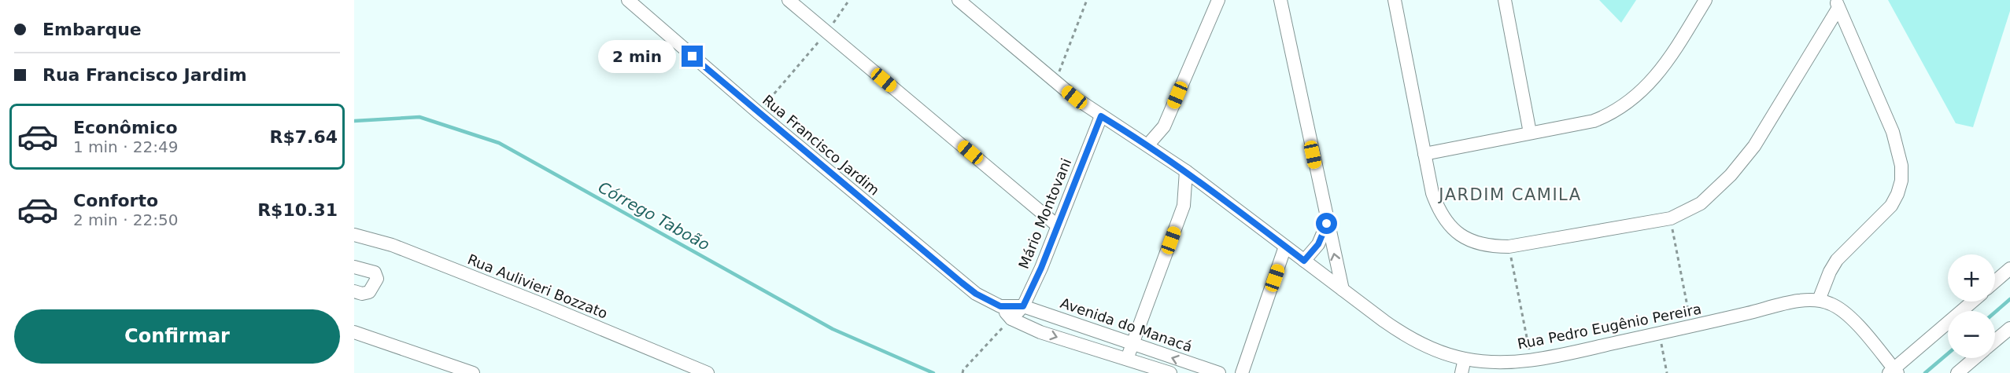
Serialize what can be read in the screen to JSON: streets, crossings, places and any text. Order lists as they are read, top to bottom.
{
  "streets": {
    "street": [
      "Rua Francisco Jardim",
      "Mário Montovani",
      "Rua Aulivieri Bozzato",
      "Avenida do Manacá",
      "Rua Pedro Eugênio Pereira"
    ]
  },
  "crossings": [
    ["Rua Francisco Jardim", "Mário Montovani"],
    ["Rua Francisco Jardim", "Avenida do Manacá"],
    ["Mário Montovani", "Avenida do Manacá"],
    ["Mário Montovani", "Rua Pedro Eugênio Pereira"]
  ],
  "districts": ["JARDIM CAMILA"],
  "water": ["Córrego Taboão"],
  "page": {
    "banner": ["Embarque", "Rua Francisco Jardim"],
    "bubble": "2 min",
    "list": [
      {
        "name": "Econômico",
        "note": "1 min · 22:49",
        "value": "R$7.64"
      },
      {
        "name": "Conforto",
        "note": "2 min · 22:50",
        "value": "R$10.31"
      }
    ],
    "map_buttons": ["+", "−"],
    "buttons": "Confirmar"
  }
}
